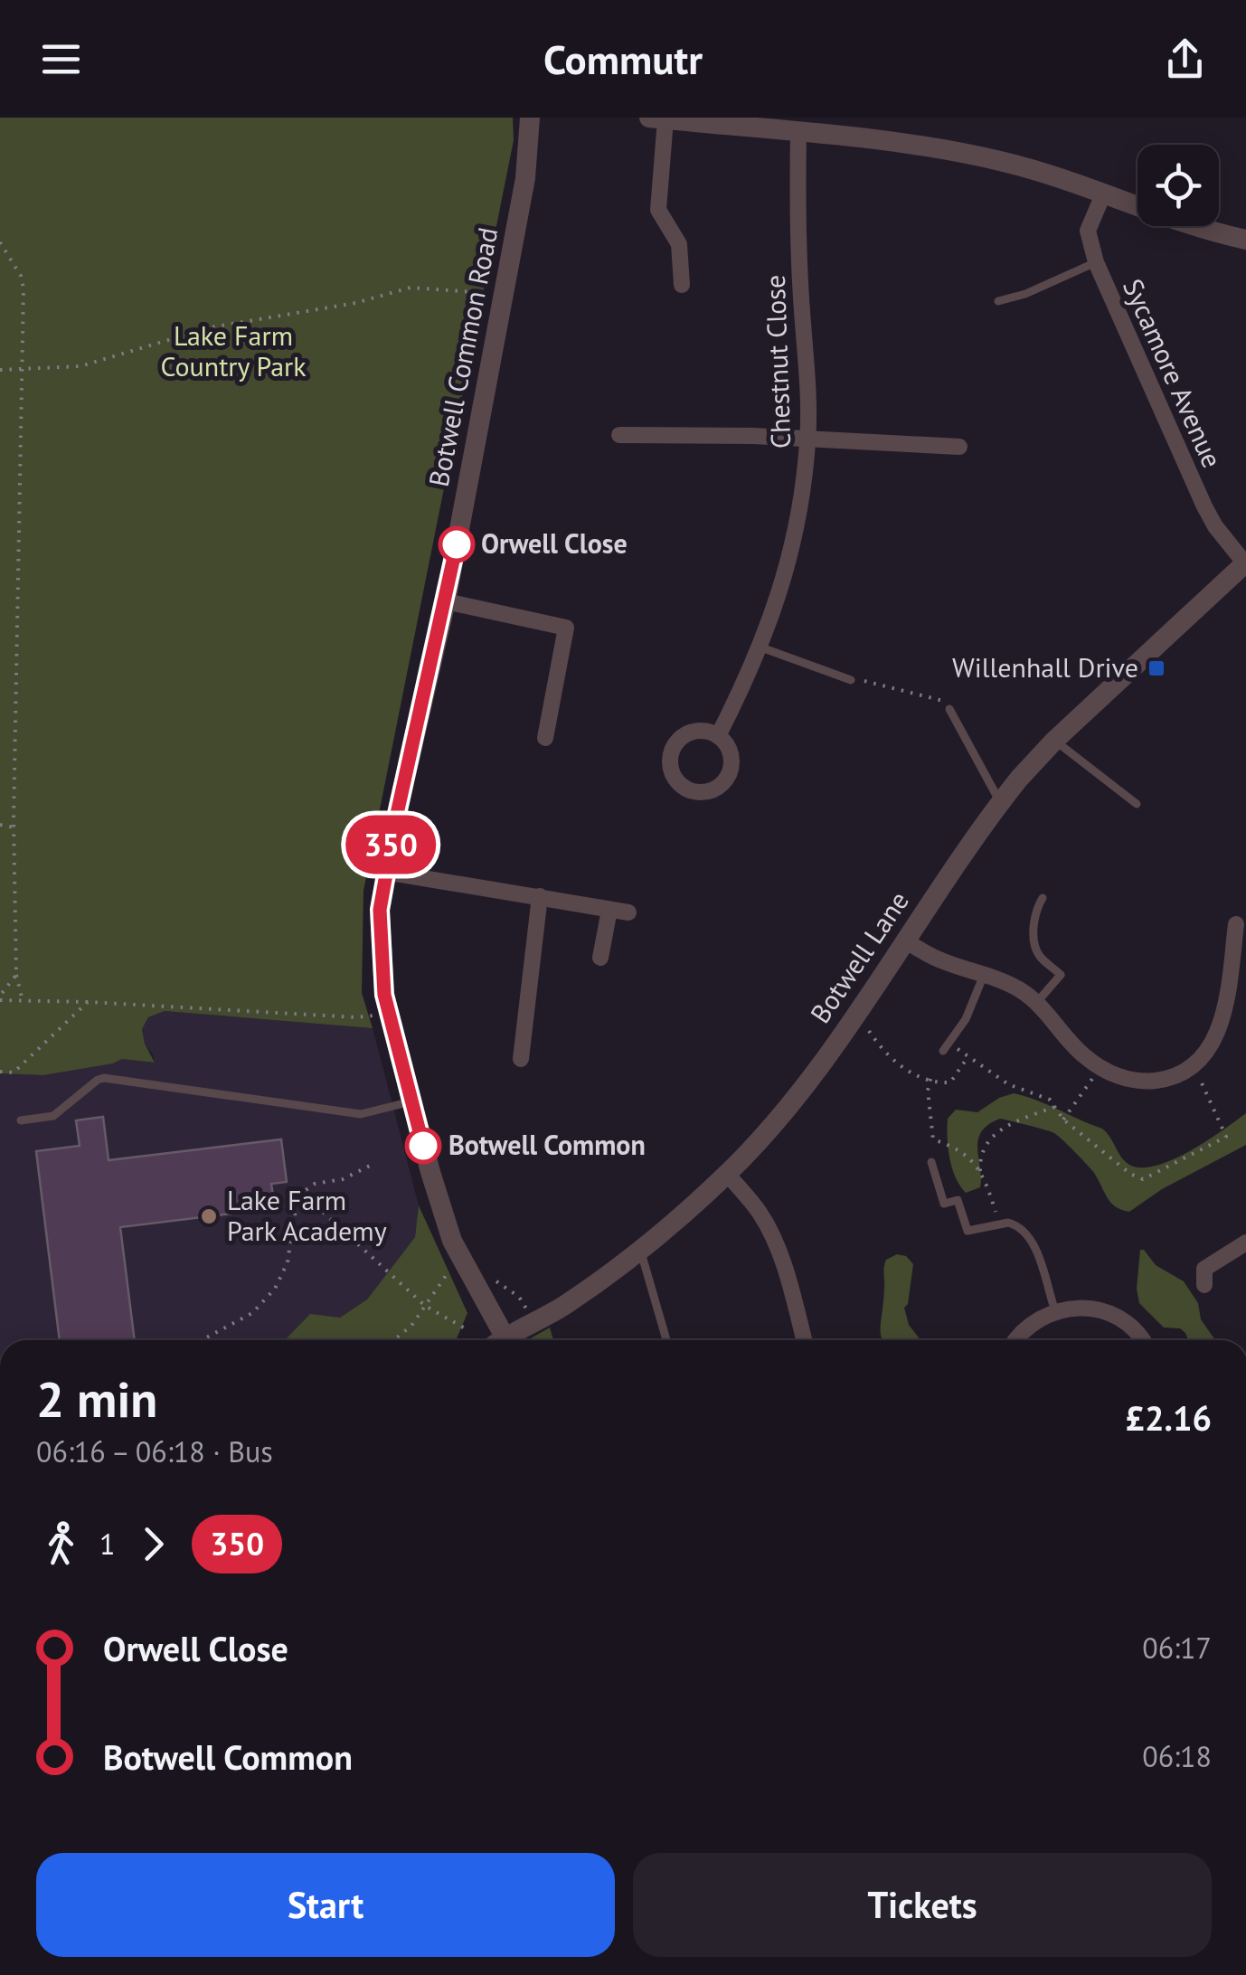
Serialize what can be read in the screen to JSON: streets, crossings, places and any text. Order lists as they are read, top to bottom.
{
  "streets": {
    "street": [
      "Botwell Common Road",
      "Chestnut Close",
      "Sycamore Avenue",
      "Botwell Lane"
    ]
  },
  "crossings": [
    ["Sycamore Avenue", "Botwell Lane"]
  ],
  "parks": ["Lake Farm Country Park"],
  "places": {
    "other": ["Orwell Close", "Botwell Common", "Lake Farm Park Academy"],
    "transit": ["Willenhall Drive"]
  },
  "lines": ["bus line 350"],
  "page": {
    "header": "Commutr",
    "on_map": "350",
    "heading": ["2 min", "06:16 – 06:18 · Bus", "£2.16"],
    "legs": ["1", "350"],
    "list": [
      {
        "name": "Orwell Close",
        "value": "06:17"
      },
      {
        "name": "Botwell Common",
        "value": "06:18"
      }
    ],
    "buttons": ["Start", "Tickets"]
  }
}
